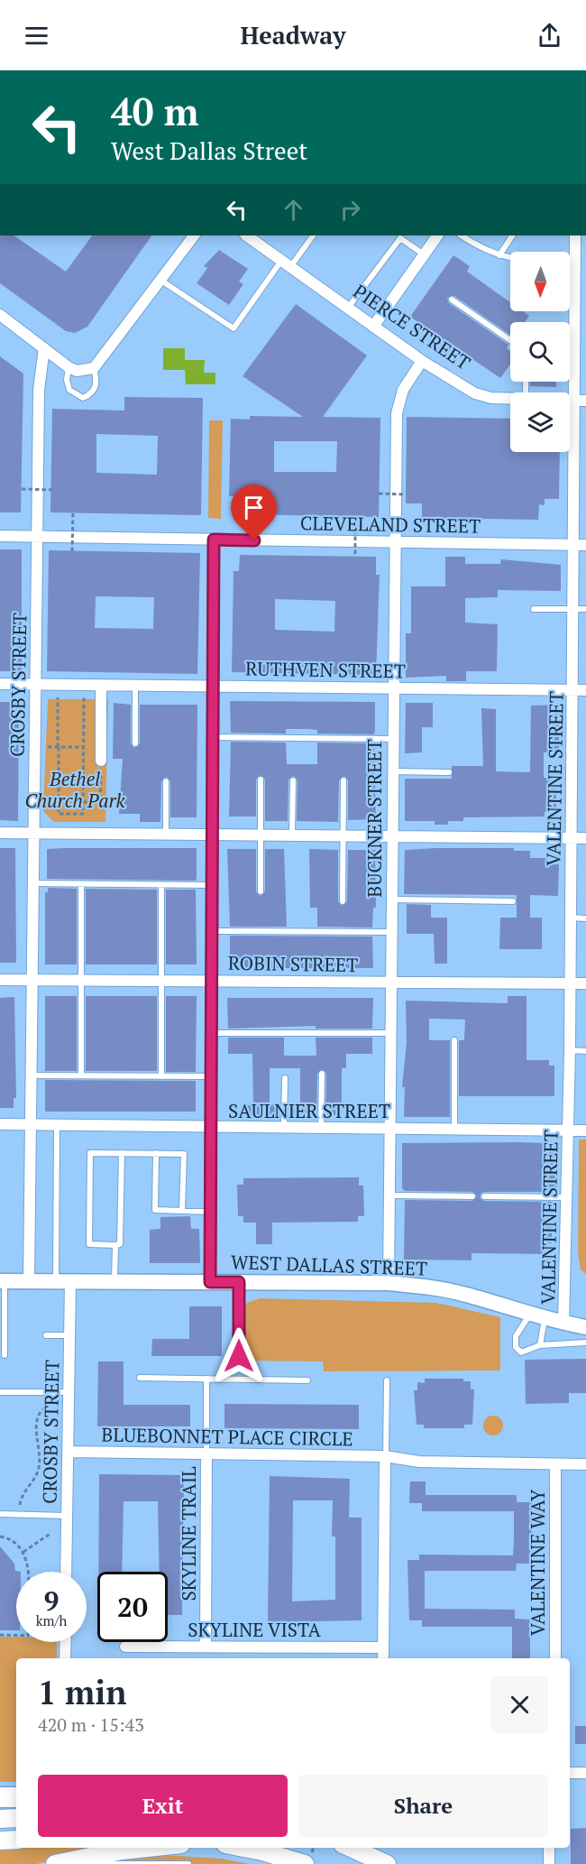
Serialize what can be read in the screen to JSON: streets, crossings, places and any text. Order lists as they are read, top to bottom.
{
  "streets": {
    "main road": ["WEST DALLAS STREET"],
    "street": [
      "PIERCE STREET",
      "CLEVELAND STREET",
      "RUTHVEN STREET",
      "CROSBY STREET",
      "VALENTINE STREET",
      "BUCKNER STREET",
      "ROBIN STREET",
      "SAULNIER STREET",
      "BLUEBONNET PLACE CIRCLE",
      "SKYLINE TRAIL",
      "VALENTINE WAY",
      "SKYLINE VISTA"
    ]
  },
  "crossings": [
    ["PIERCE STREET", "BUCKNER STREET"],
    ["CLEVELAND STREET", "CROSBY STREET"],
    ["CLEVELAND STREET", "VALENTINE STREET"],
    ["CLEVELAND STREET", "BUCKNER STREET"],
    ["RUTHVEN STREET", "CROSBY STREET"],
    ["RUTHVEN STREET", "VALENTINE STREET"],
    ["RUTHVEN STREET", "BUCKNER STREET"],
    ["CROSBY STREET", "ROBIN STREET"],
    ["CROSBY STREET", "SAULNIER STREET"],
    ["CROSBY STREET", "WEST DALLAS STREET"],
    ["CROSBY STREET", "BLUEBONNET PLACE CIRCLE"],
    ["VALENTINE STREET", "ROBIN STREET"],
    ["VALENTINE STREET", "SAULNIER STREET"],
    ["VALENTINE STREET", "WEST DALLAS STREET"],
    ["BUCKNER STREET", "ROBIN STREET"],
    ["BUCKNER STREET", "SAULNIER STREET"],
    ["BUCKNER STREET", "WEST DALLAS STREET"],
    ["BLUEBONNET PLACE CIRCLE", "SKYLINE TRAIL"],
    ["BLUEBONNET PLACE CIRCLE", "VALENTINE WAY"],
    ["SKYLINE TRAIL", "SKYLINE VISTA"]
  ],
  "parks": ["Bethel Church Park"],
  "north": "bottom",
  "page": {
    "header": "Headway",
    "turn": ["40 m", "West Dallas Street"],
    "speed": "9 km/h",
    "limit": "20",
    "heading": ["1 min", "420 m · 15:43"],
    "buttons": ["Exit", "Share"]
  }
}
